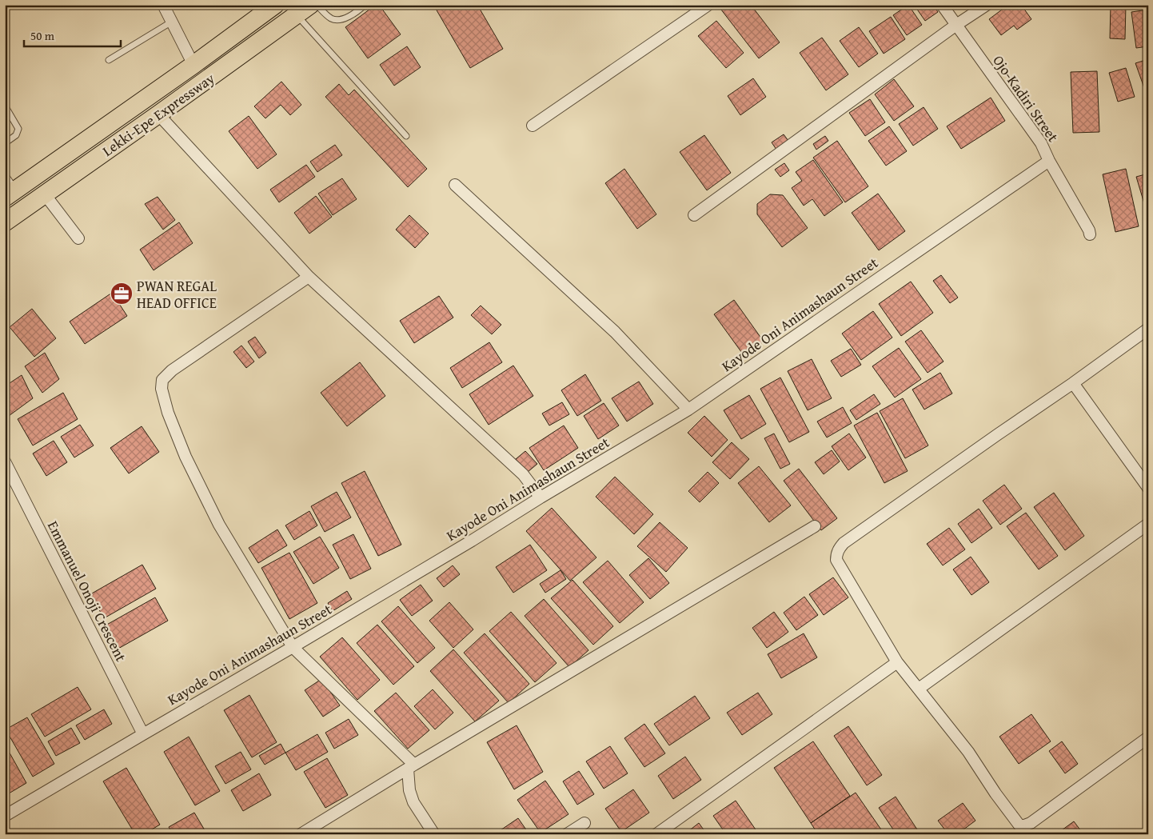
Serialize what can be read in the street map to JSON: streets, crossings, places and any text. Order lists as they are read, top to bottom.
{
  "streets": {
    "highway": ["Lekki-Epe Expressway"],
    "street": ["Ojo-Kadiri Street", "Kayode Oni Animashaun Street", "Emmanuel Onoji Crescent"]
  },
  "crossings": [
    ["Ojo-Kadiri Street", "Kayode Oni Animashaun Street"],
    ["Kayode Oni Animashaun Street", "Emmanuel Onoji Crescent"]
  ],
  "places": {
    "office": ["PWAN REGAL HEAD OFFICE"]
  },
  "scale_bar": "50 m"
}
